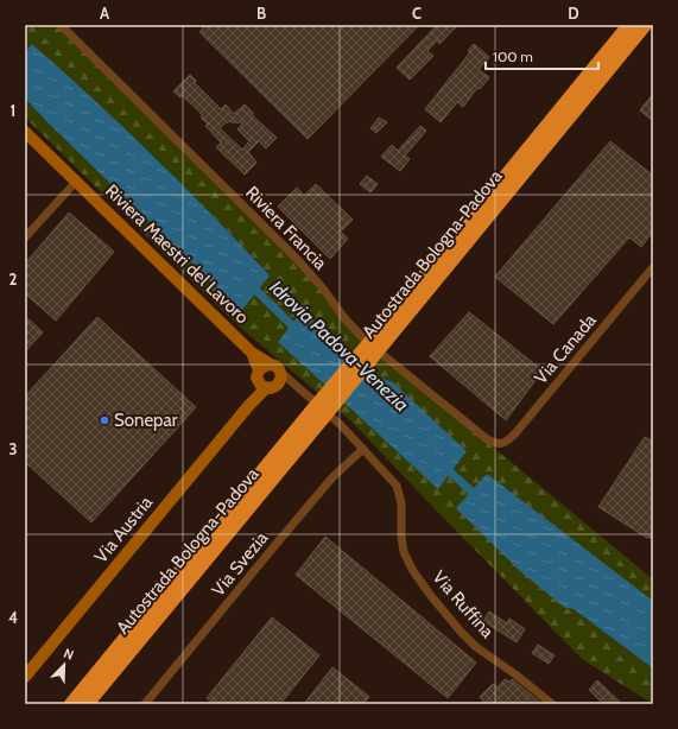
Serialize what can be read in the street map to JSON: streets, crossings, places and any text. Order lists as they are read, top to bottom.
{
  "streets": {
    "highway": ["Autostrada Bologna-Padova"],
    "street": [
      "Riviera Francia",
      "Riviera Maestri del Lavoro",
      "Via Canada",
      "Via Austria",
      "Via Svezia",
      "Via Ruffina"
    ]
  },
  "crossings": [
    ["Riviera Francia", "Via Canada"],
    ["Riviera Maestri del Lavoro", "Via Austria"],
    ["Riviera Maestri del Lavoro", "Via Svezia"],
    ["Riviera Maestri del Lavoro", "Via Ruffina"]
  ],
  "water": ["Idrovia Padova-Venezia"],
  "places": ["Sonepar"],
  "scale_bar": "100 m",
  "north": "top right",
  "grid": {
    "columns": [
      "A",
      "B",
      "C",
      "D"
    ],
    "rows": [
      "1",
      "2",
      "3",
      "4"
    ]
  }
}
